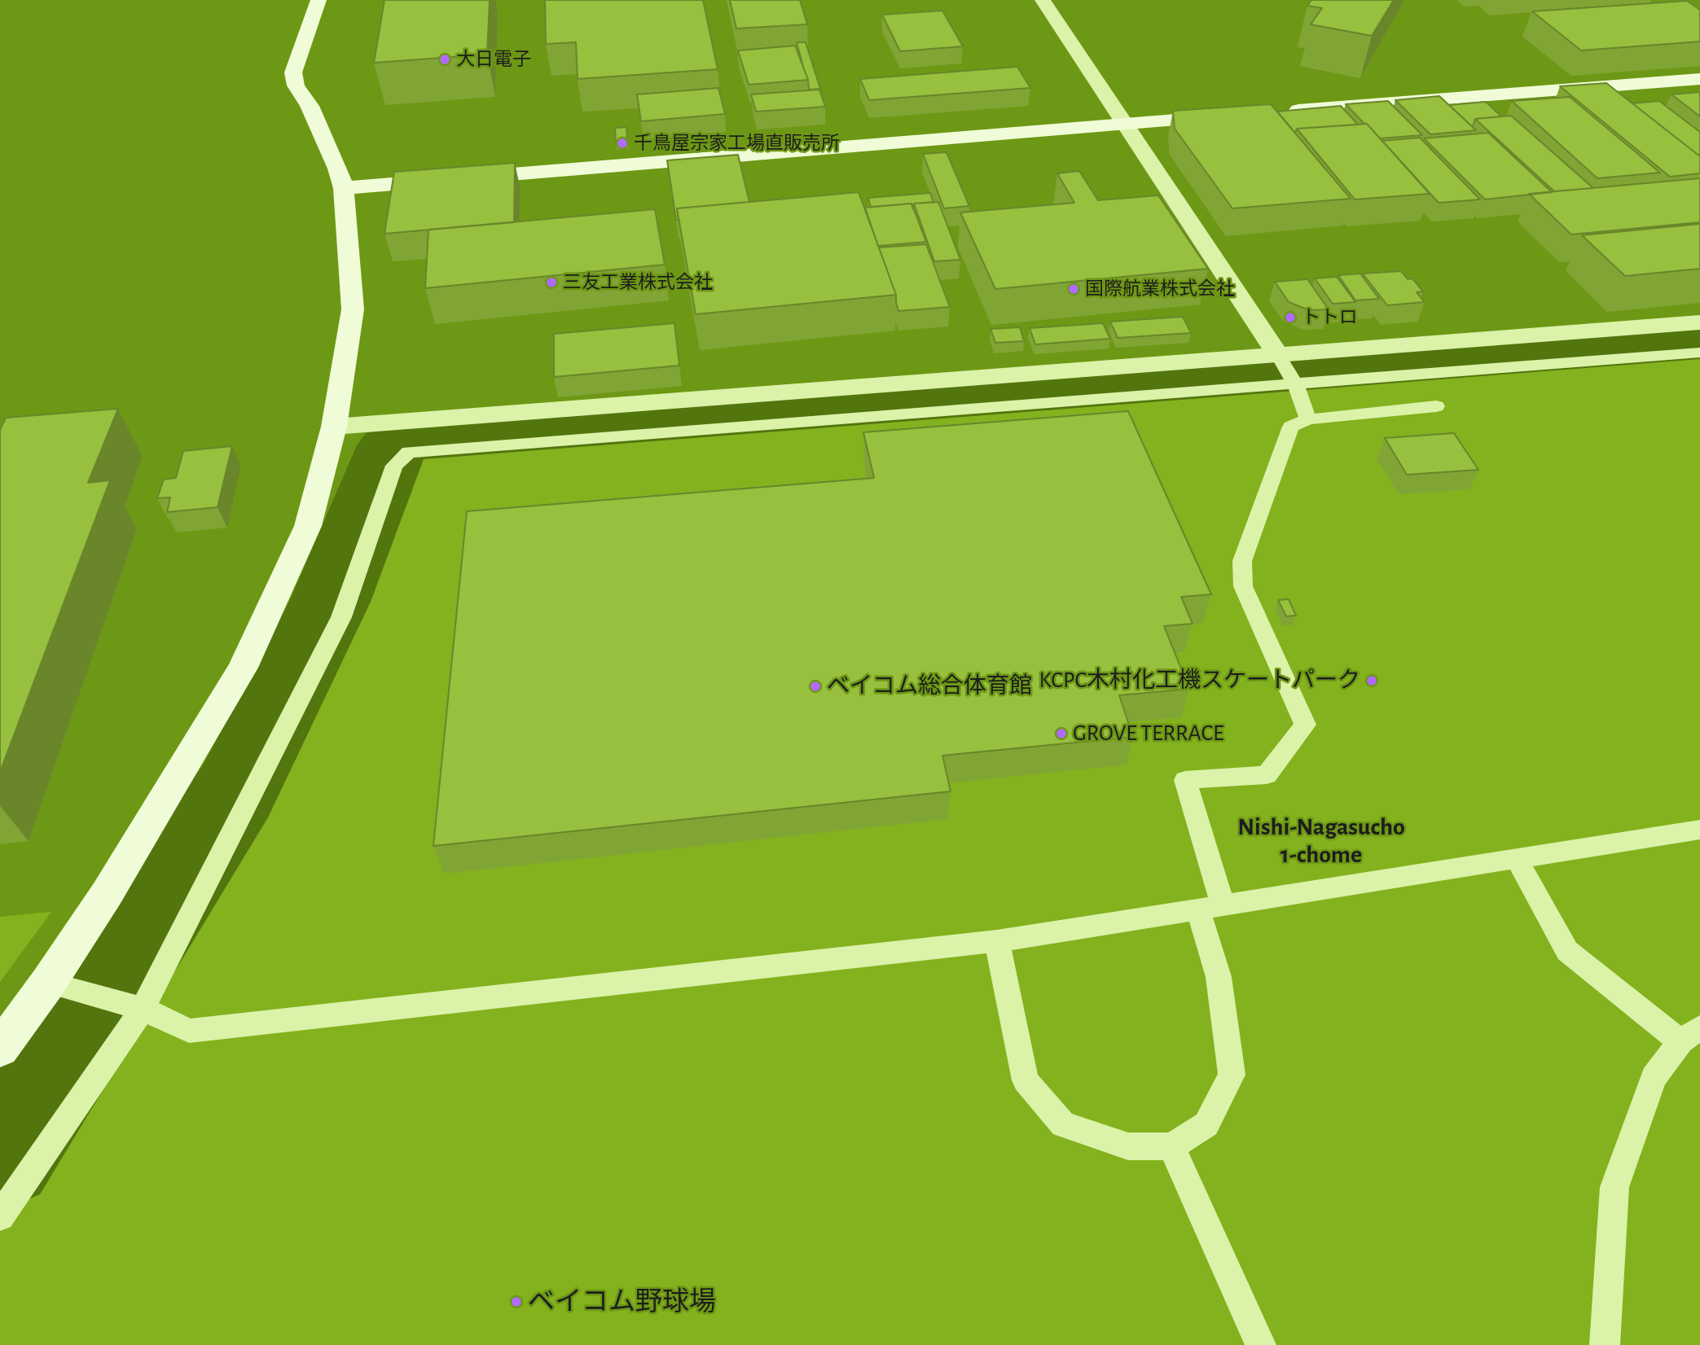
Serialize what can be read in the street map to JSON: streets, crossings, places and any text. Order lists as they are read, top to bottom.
{
  "districts": ["Nishi-Nagasucho 1-chome"],
  "places": [
    "大日電子",
    "千鳥屋宗家工場直販売所",
    "三友工業株式会社",
    "国際航業株式会社",
    "トトロ",
    "KCPC木村化工機スケートパーク",
    "ベイコム総合体育館",
    "GROVE TERRACE",
    "ベイコム野球場"
  ]
}
